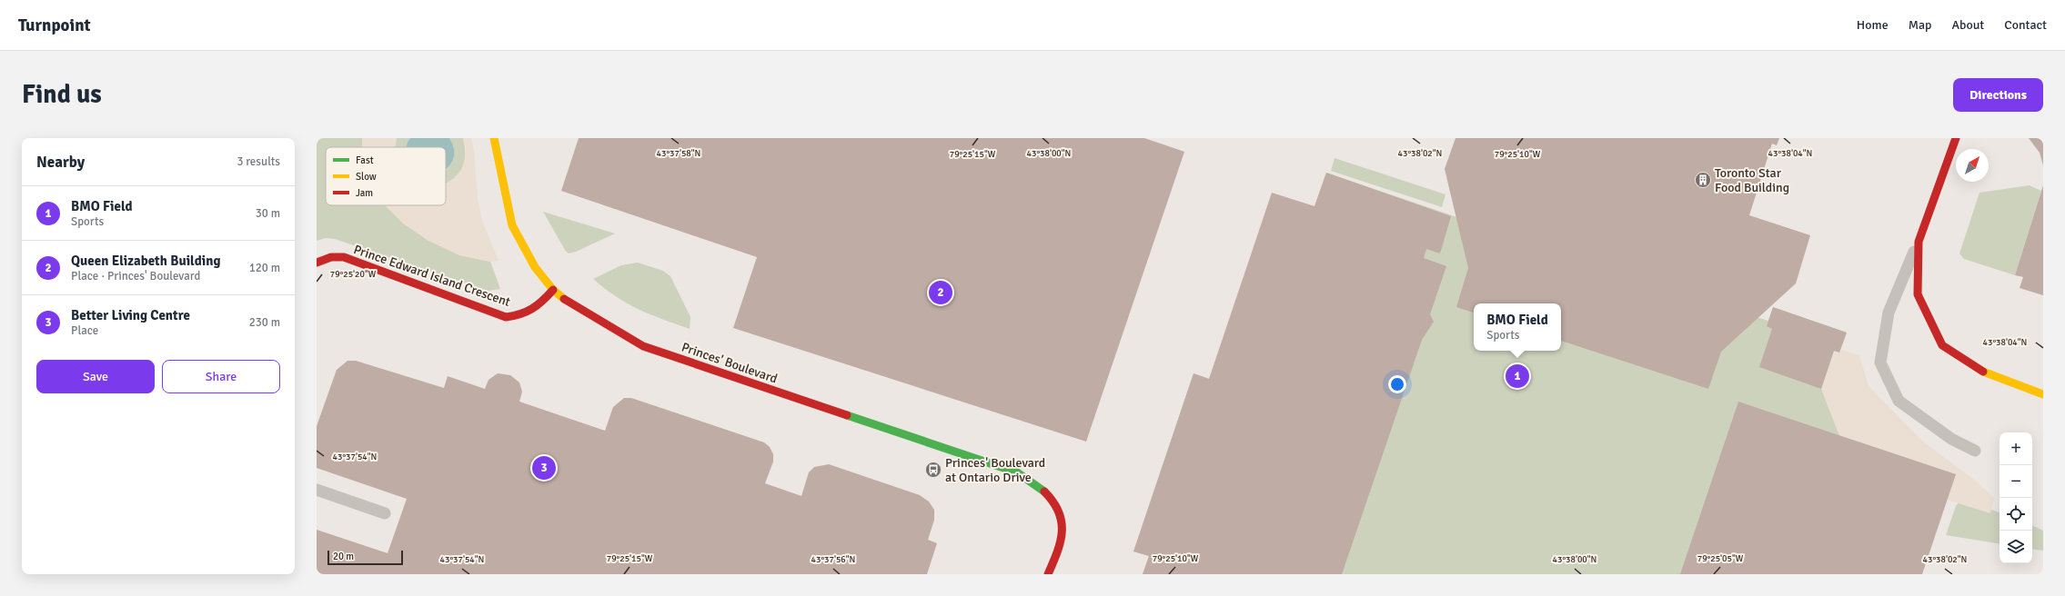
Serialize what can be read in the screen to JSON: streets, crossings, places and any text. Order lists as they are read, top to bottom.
{
  "streets": {
    "street": ["Prince Edward Island Crescent", "Princes' Boulevard"]
  },
  "crossings": [
    ["Prince Edward Island Crescent", "Princes' Boulevard"]
  ],
  "places": {
    "building": ["Toronto Star Food Building"],
    "bus stop": ["Princes' Boulevard at Ontario Drive"]
  },
  "legend": ["Fast", "Slow", "Jam"],
  "scale_bar": "20 m",
  "north": "top right",
  "page": {
    "header": "Turnpoint",
    "nav": [
      "Home",
      "Map",
      "About",
      "Contact"
    ],
    "buttons": [
      "Directions",
      ["Save", "Share"]
    ],
    "title": "Find us",
    "heading": ["Nearby", "3 results"],
    "list": [
      {
        "mark": "1",
        "name": "BMO Field",
        "note": "Sports",
        "value": "30 m"
      },
      {
        "mark": "2",
        "name": "Queen Elizabeth Building",
        "note": "Place · Princes' Boulevard",
        "value": "120 m"
      },
      {
        "mark": "3",
        "name": "Better Living Centre",
        "note": "Place",
        "value": "230 m"
      }
    ],
    "pins": ["2", "1", "3"],
    "popup": ["BMO Field", "Sports"],
    "map_buttons": ["+", "−"],
    "scale": "20 m"
  },
  "coordinates": [
    "43°37'58\"N",
    "43°38'00\"N",
    "43°38'02\"N",
    "43°38'04\"N",
    "79°25'10\"W",
    "79°25'15\"W",
    "79°25'20\"W",
    "43°37'54\"N",
    "79°25'05\"W",
    "43°37'56\"N"
  ]
}
